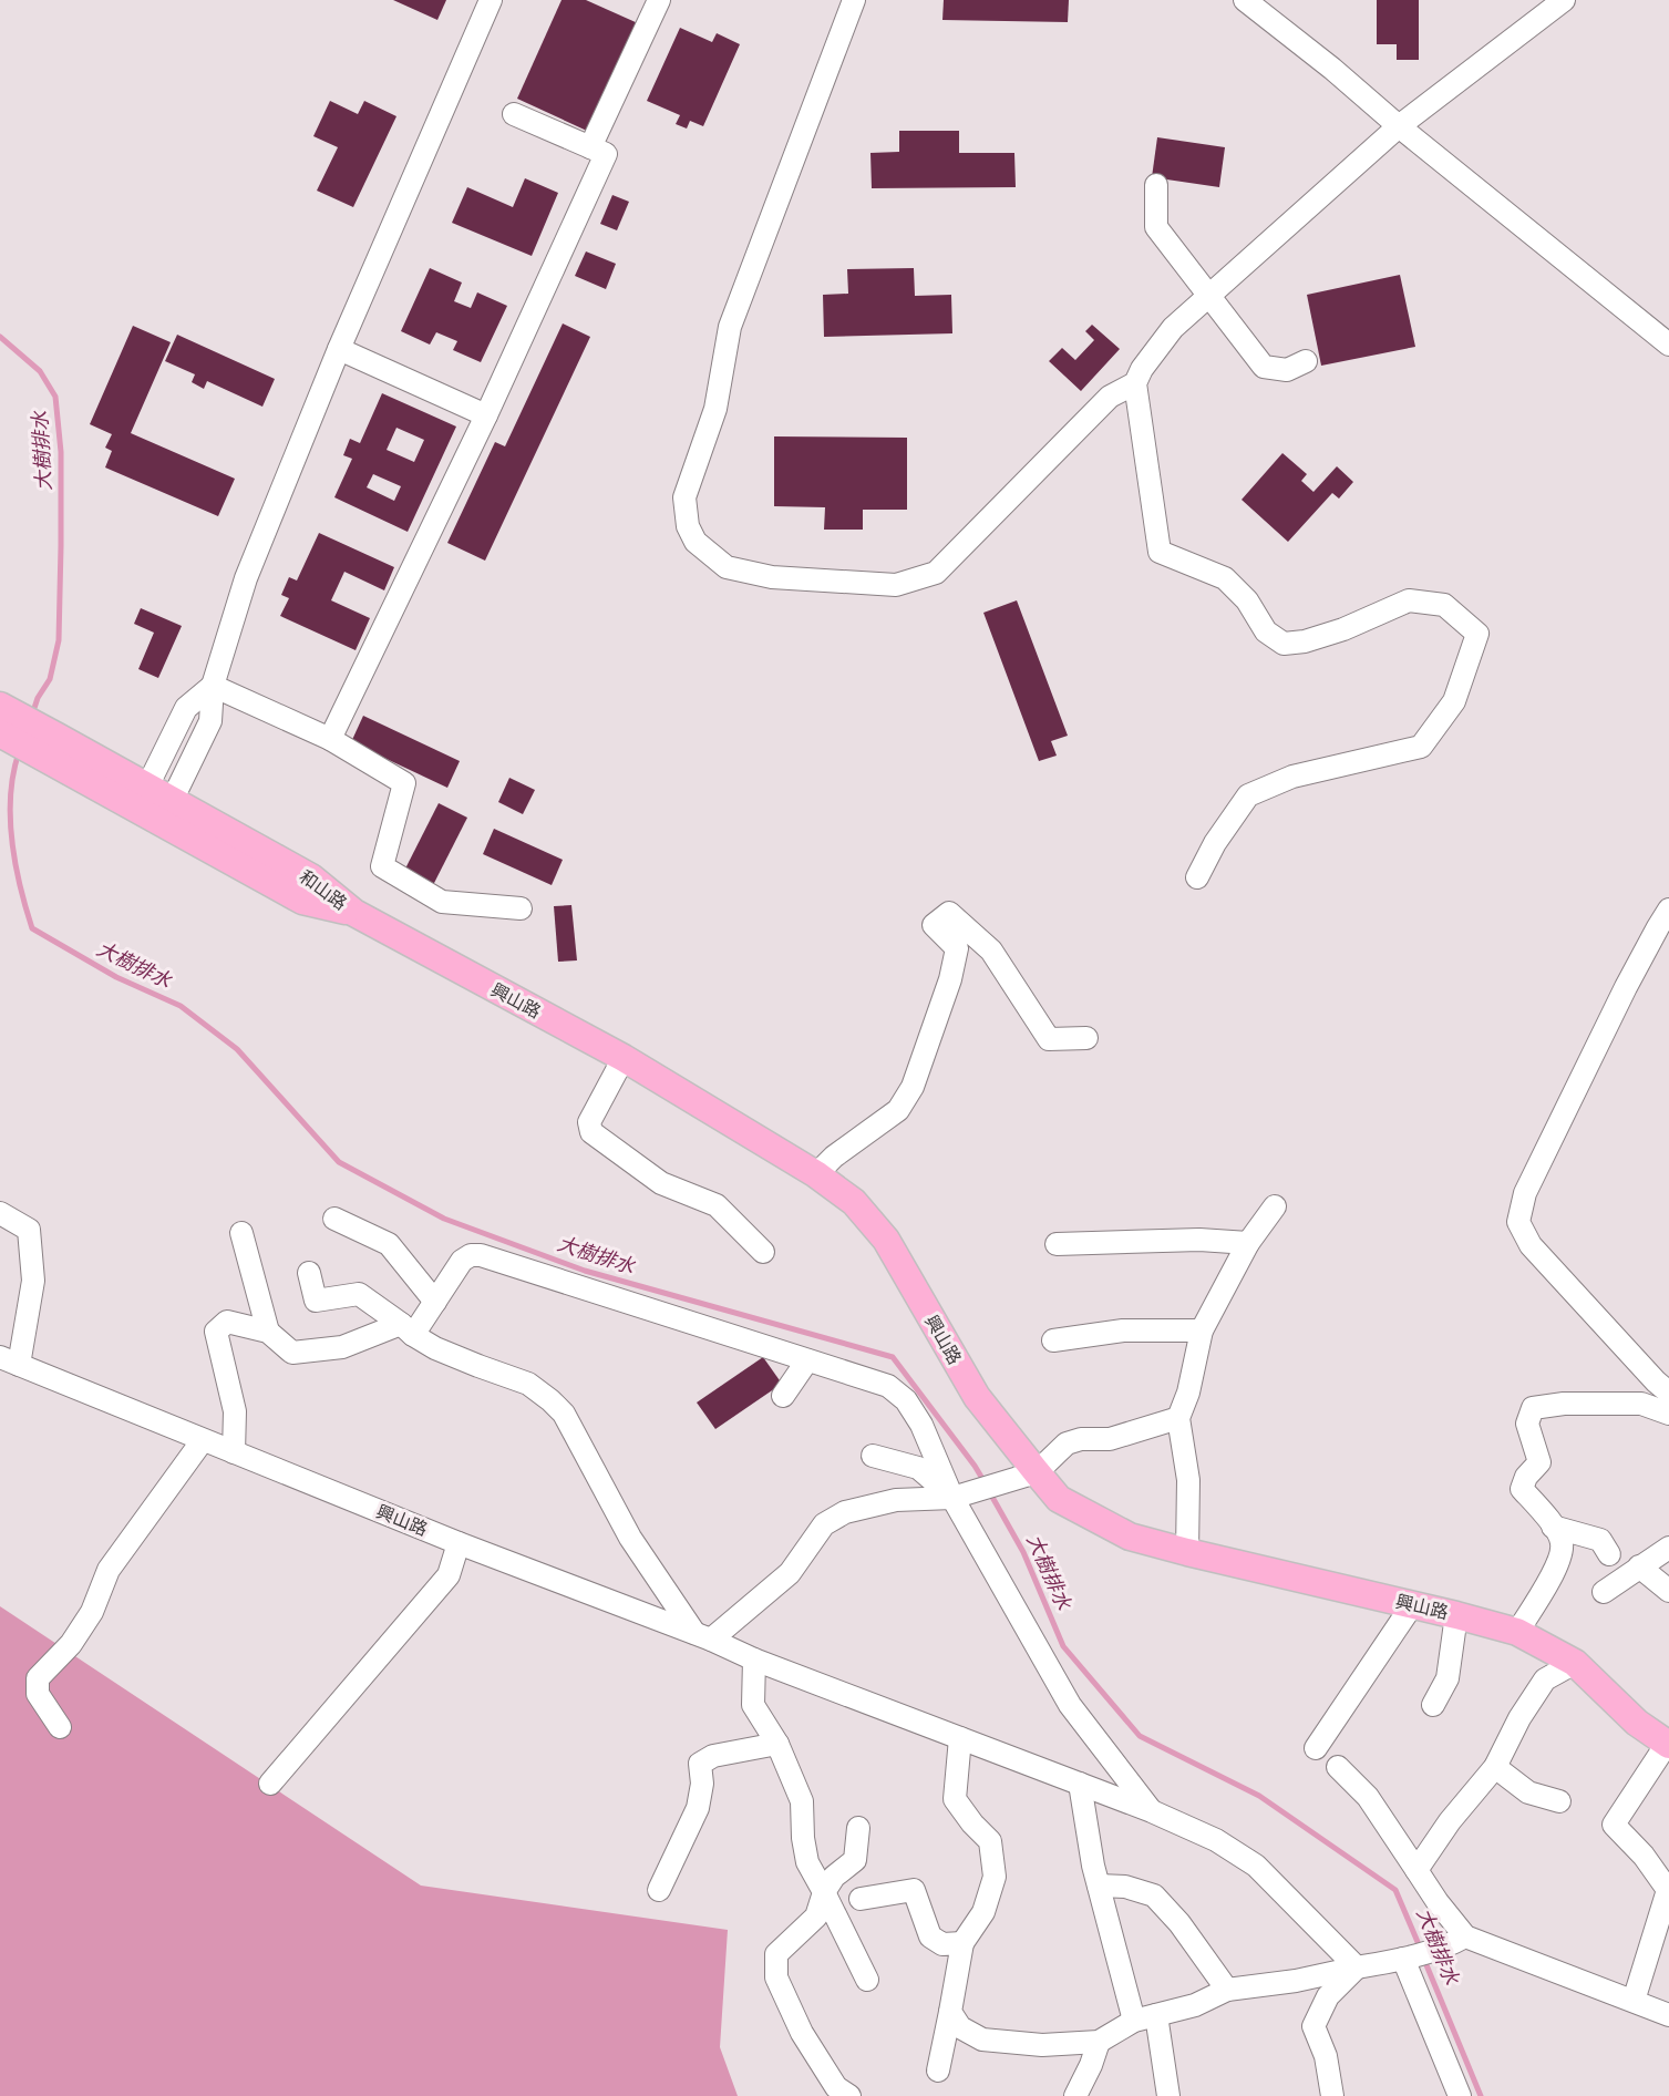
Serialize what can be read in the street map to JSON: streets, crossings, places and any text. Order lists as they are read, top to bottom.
{
  "streets": {
    "main road": ["和山路", "興山路"]
  },
  "crossings": [
    ["和山路", "興山路"]
  ],
  "water": ["大樹排水"]
}
